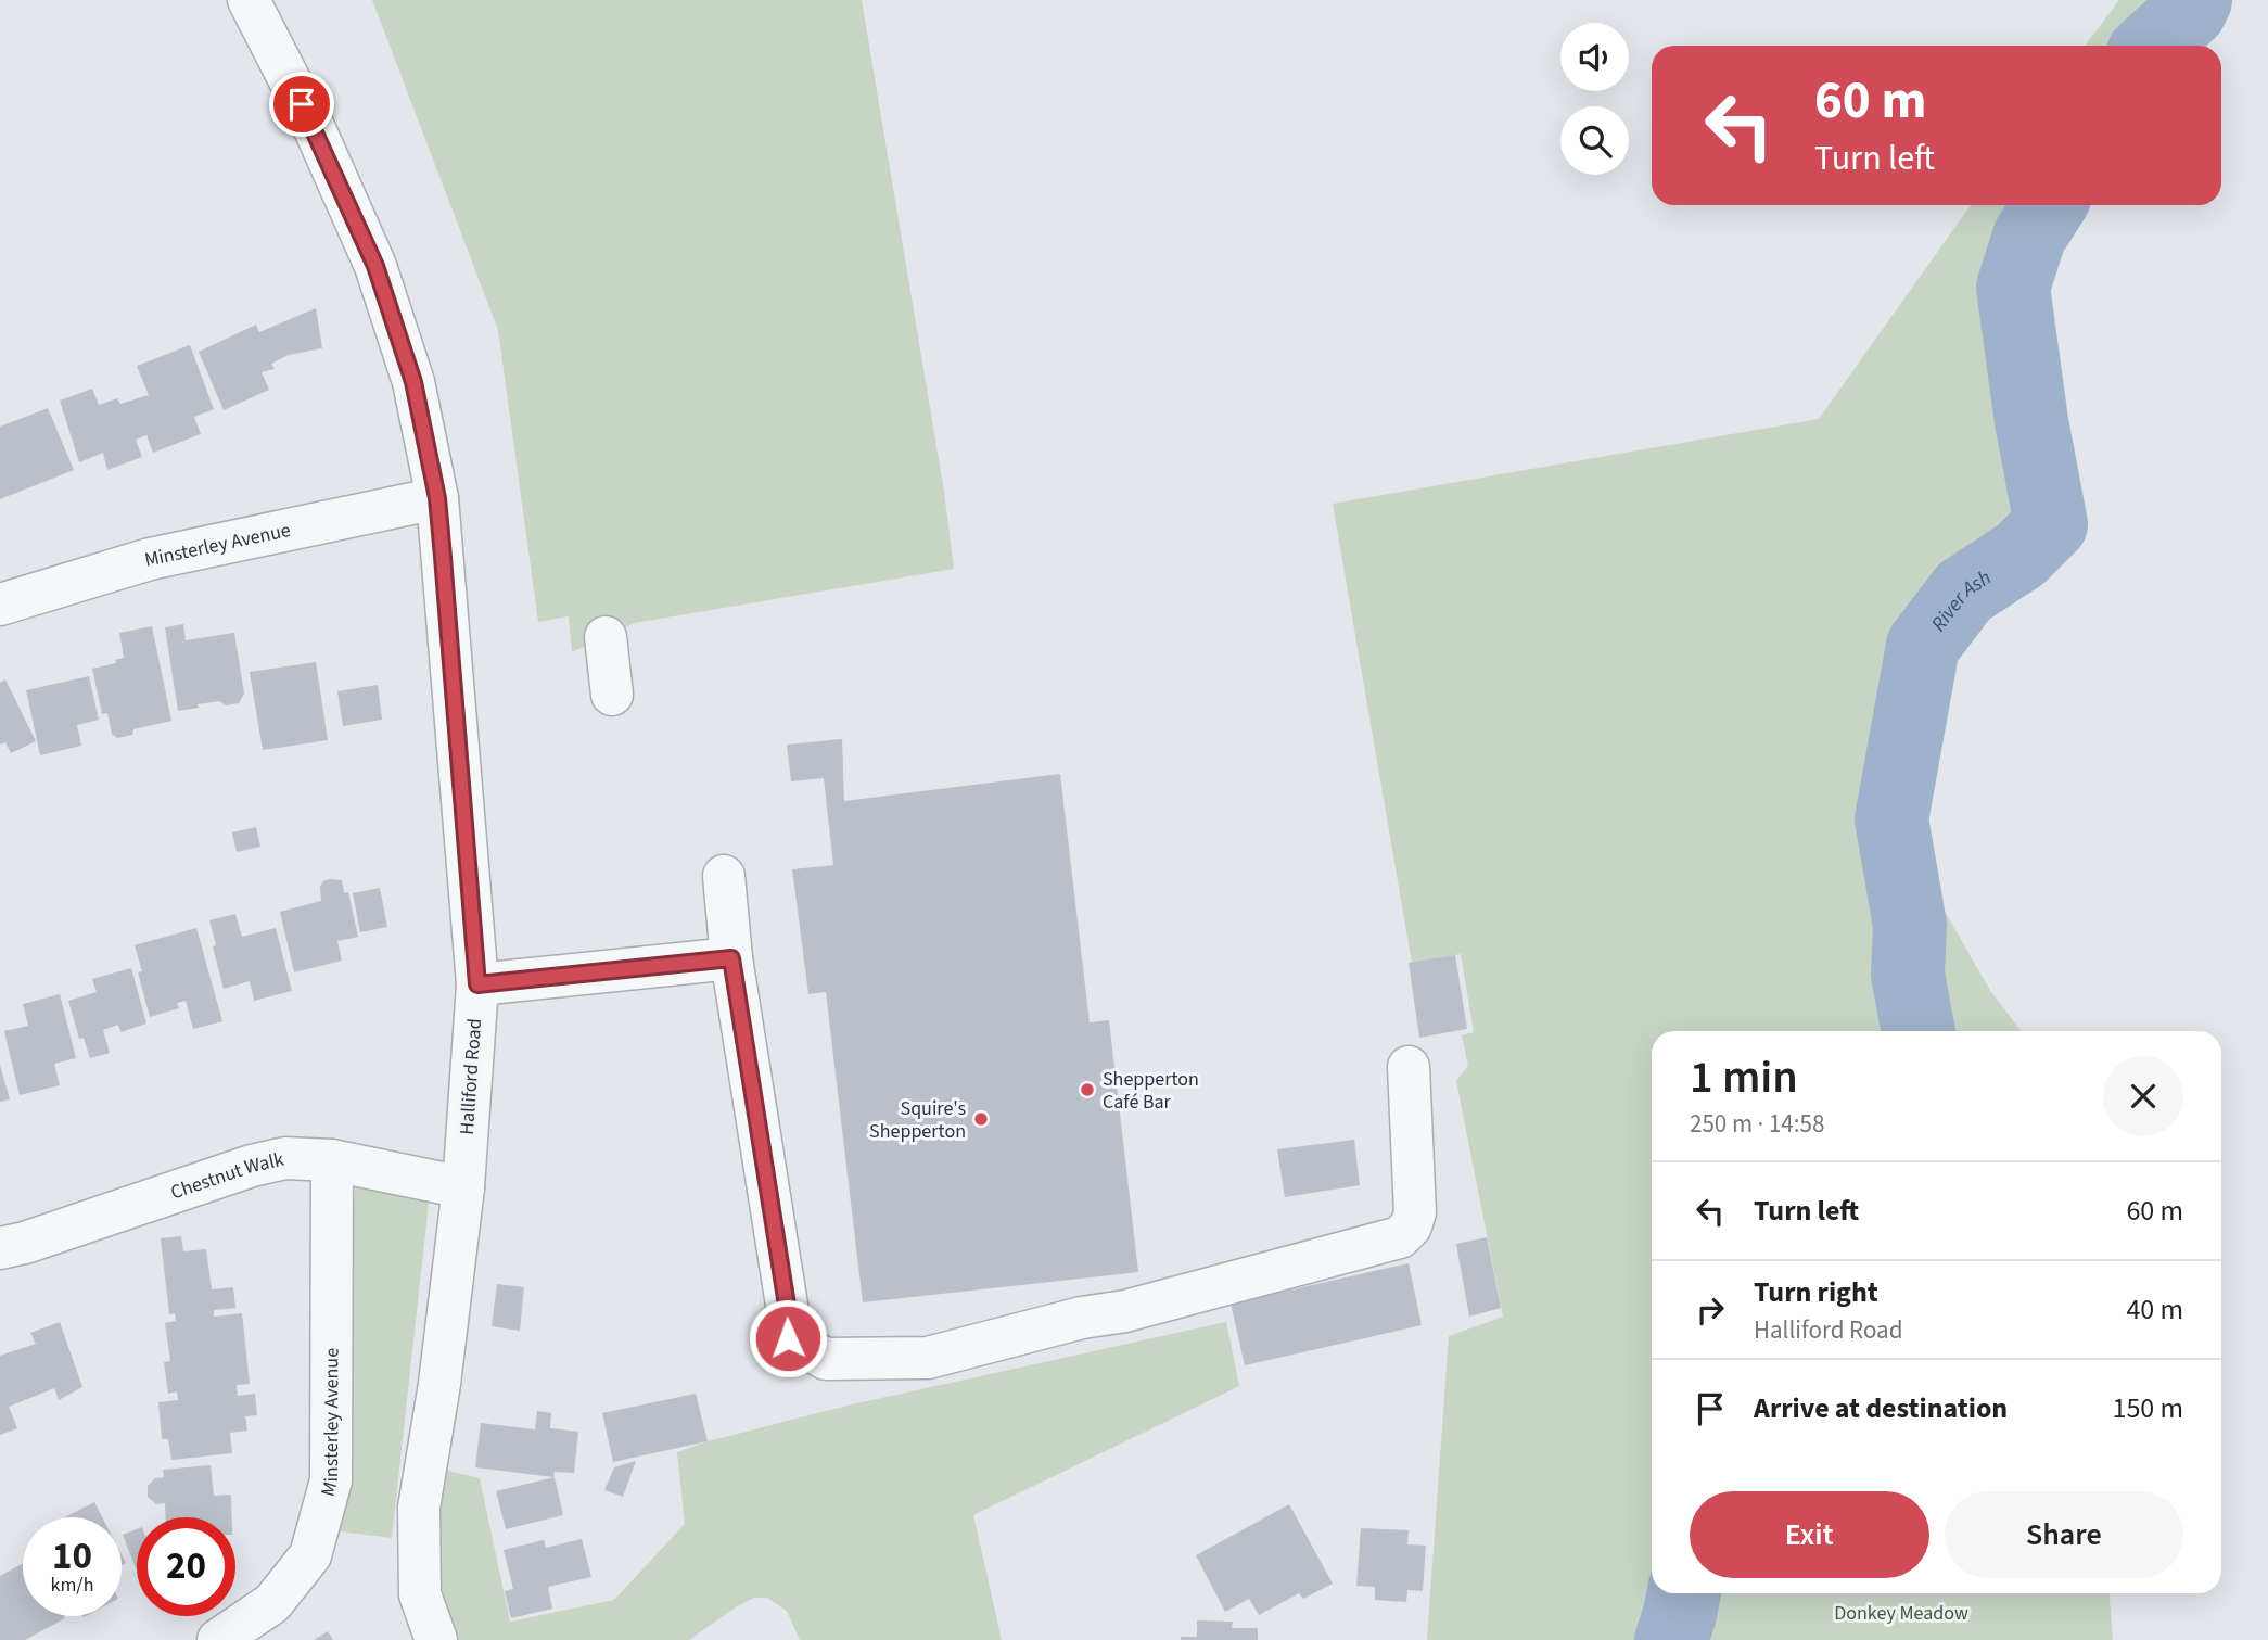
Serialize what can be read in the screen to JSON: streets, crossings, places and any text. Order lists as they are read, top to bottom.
{
  "streets": {
    "street": ["Minsterley Avenue", "Halliford Road", "Chestnut Walk"]
  },
  "crossings": [
    ["Minsterley Avenue", "Halliford Road"],
    ["Minsterley Avenue", "Chestnut Walk"],
    ["Halliford Road", "Chestnut Walk"]
  ],
  "water": ["River Ash"],
  "parks": ["Donkey Meadow"],
  "places": ["Shepperton Café Bar", "Squire's Shepperton"],
  "page": {
    "turn": ["60 m", "Turn left"],
    "heading": ["1 min", "250 m · 14:58"],
    "list": [
      {
        "name": "Turn left",
        "value": "60 m"
      },
      {
        "name": "Turn right",
        "note": "Halliford Road",
        "value": "40 m"
      },
      {
        "name": "Arrive at destination",
        "value": "150 m"
      }
    ],
    "buttons": ["Exit", "Share"],
    "speed": "10 km/h",
    "limit": "20"
  }
}
